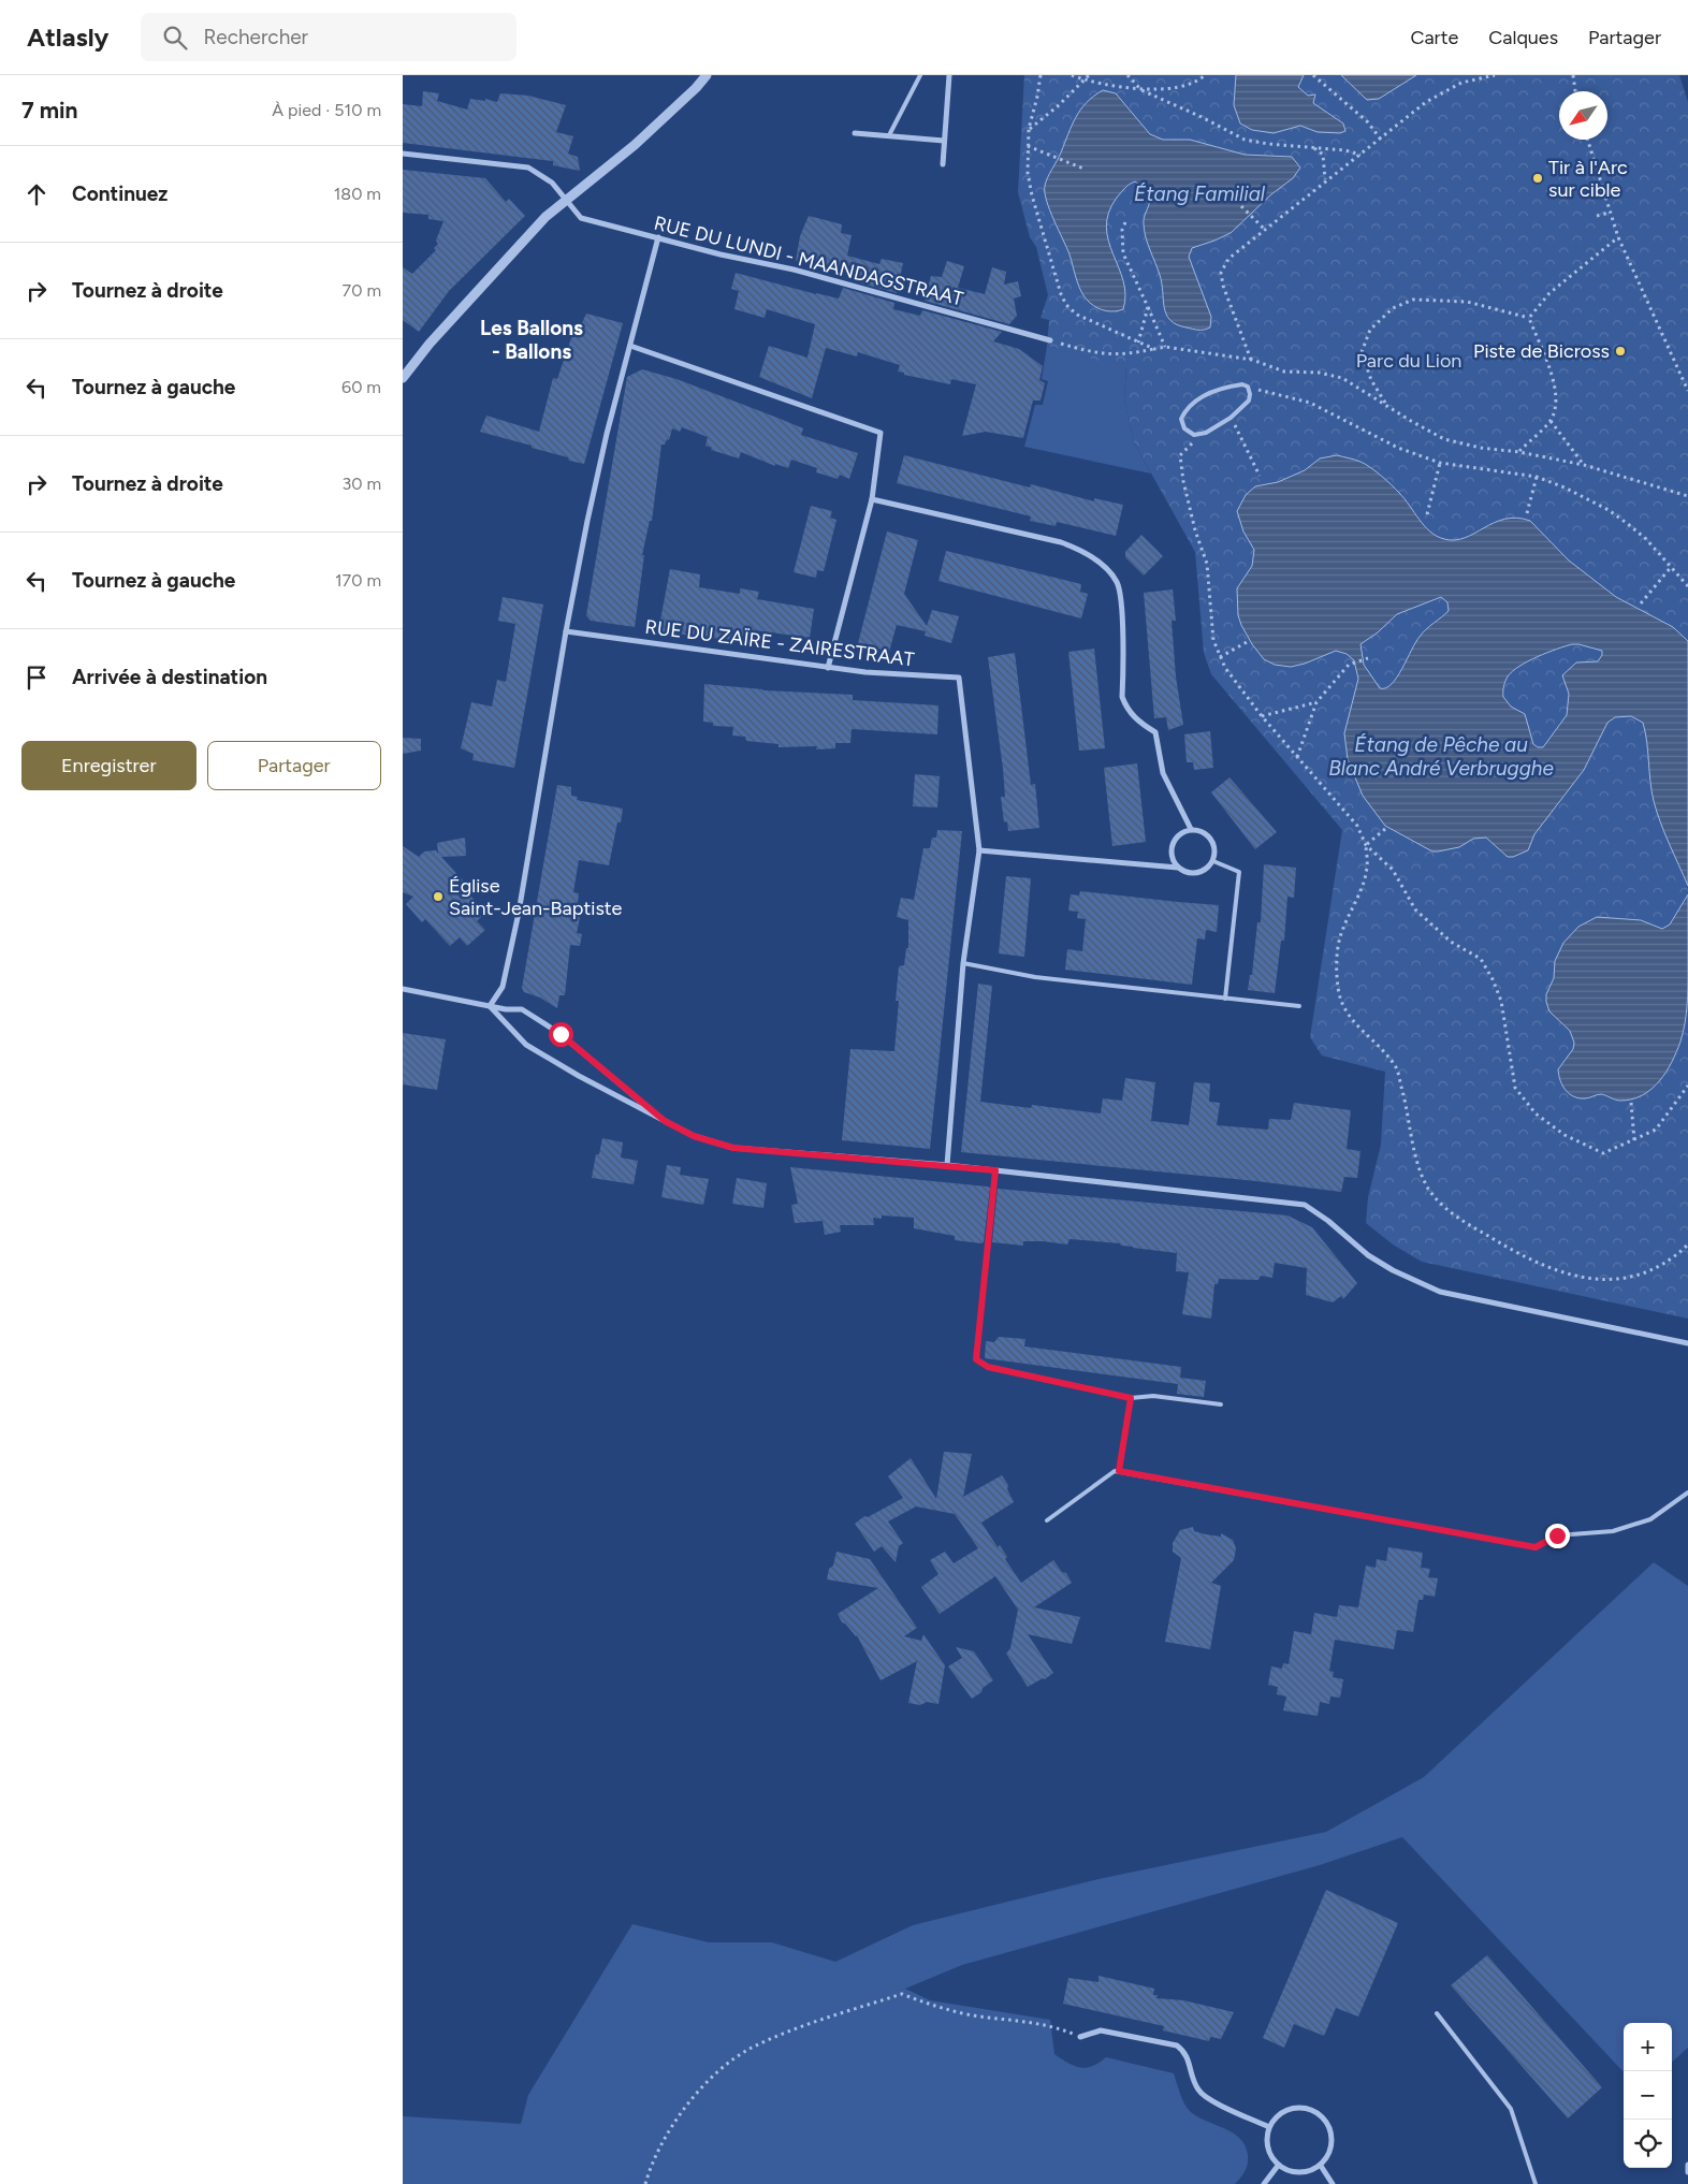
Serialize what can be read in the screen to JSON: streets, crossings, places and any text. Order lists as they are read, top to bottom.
{
  "streets": {
    "street": ["RUE DU LUNDI - MAANDAGSTRAAT", "RUE DU ZAÏRE - ZAIRESTRAAT"]
  },
  "districts": ["Les Ballons - Ballons"],
  "water": ["Étang Familial", "Étang de Pêche au Blanc André Verbrugghe"],
  "parks": ["Parc du Lion"],
  "places": ["Tir à l'Arc sur cible", "Piste de Bicross", "Église Saint-Jean-Baptiste"],
  "north": "bottom left",
  "page": {
    "header": "Atlasly",
    "search": "Rechercher",
    "nav": ["Carte", "Calques", "Partager"],
    "heading": ["7 min", "À pied · 510 m"],
    "list": [
      ["Continuez", "180 m"],
      ["Tournez à droite", "70 m"],
      ["Tournez à gauche", "60 m"],
      ["Tournez à droite", "30 m"],
      ["Tournez à gauche", "170 m"],
      "Arrivée à destination"
    ],
    "buttons": ["Enregistrer", "Partager"],
    "map_buttons": ["+", "−"]
  }
}
